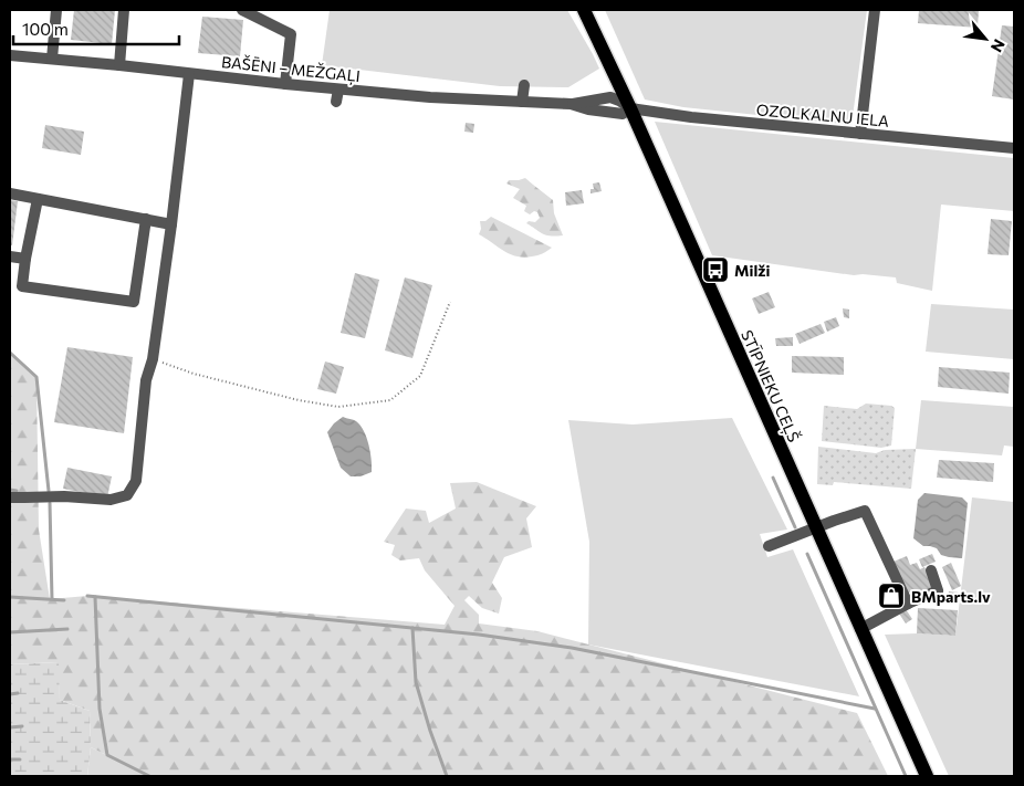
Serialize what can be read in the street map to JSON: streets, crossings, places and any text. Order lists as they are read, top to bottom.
{
  "streets": {
    "main road": ["STĪPNIEKU CEĻŠ"],
    "street": ["BAŠĒNI – MEŽGAĻI", "OZOLKALNU IELA"]
  },
  "crossings": [
    ["BAŠĒNI – MEŽGAĻI", "OZOLKALNU IELA"],
    ["BAŠĒNI – MEŽGAĻI", "STĪPNIEKU CEĻŠ"],
    ["OZOLKALNU IELA", "STĪPNIEKU CEĻŠ"]
  ],
  "places": {
    "bus stop": ["Milži"],
    "shop": ["BMparts.lv"]
  },
  "scale_bar": "100 m",
  "north": "bottom right"
}
